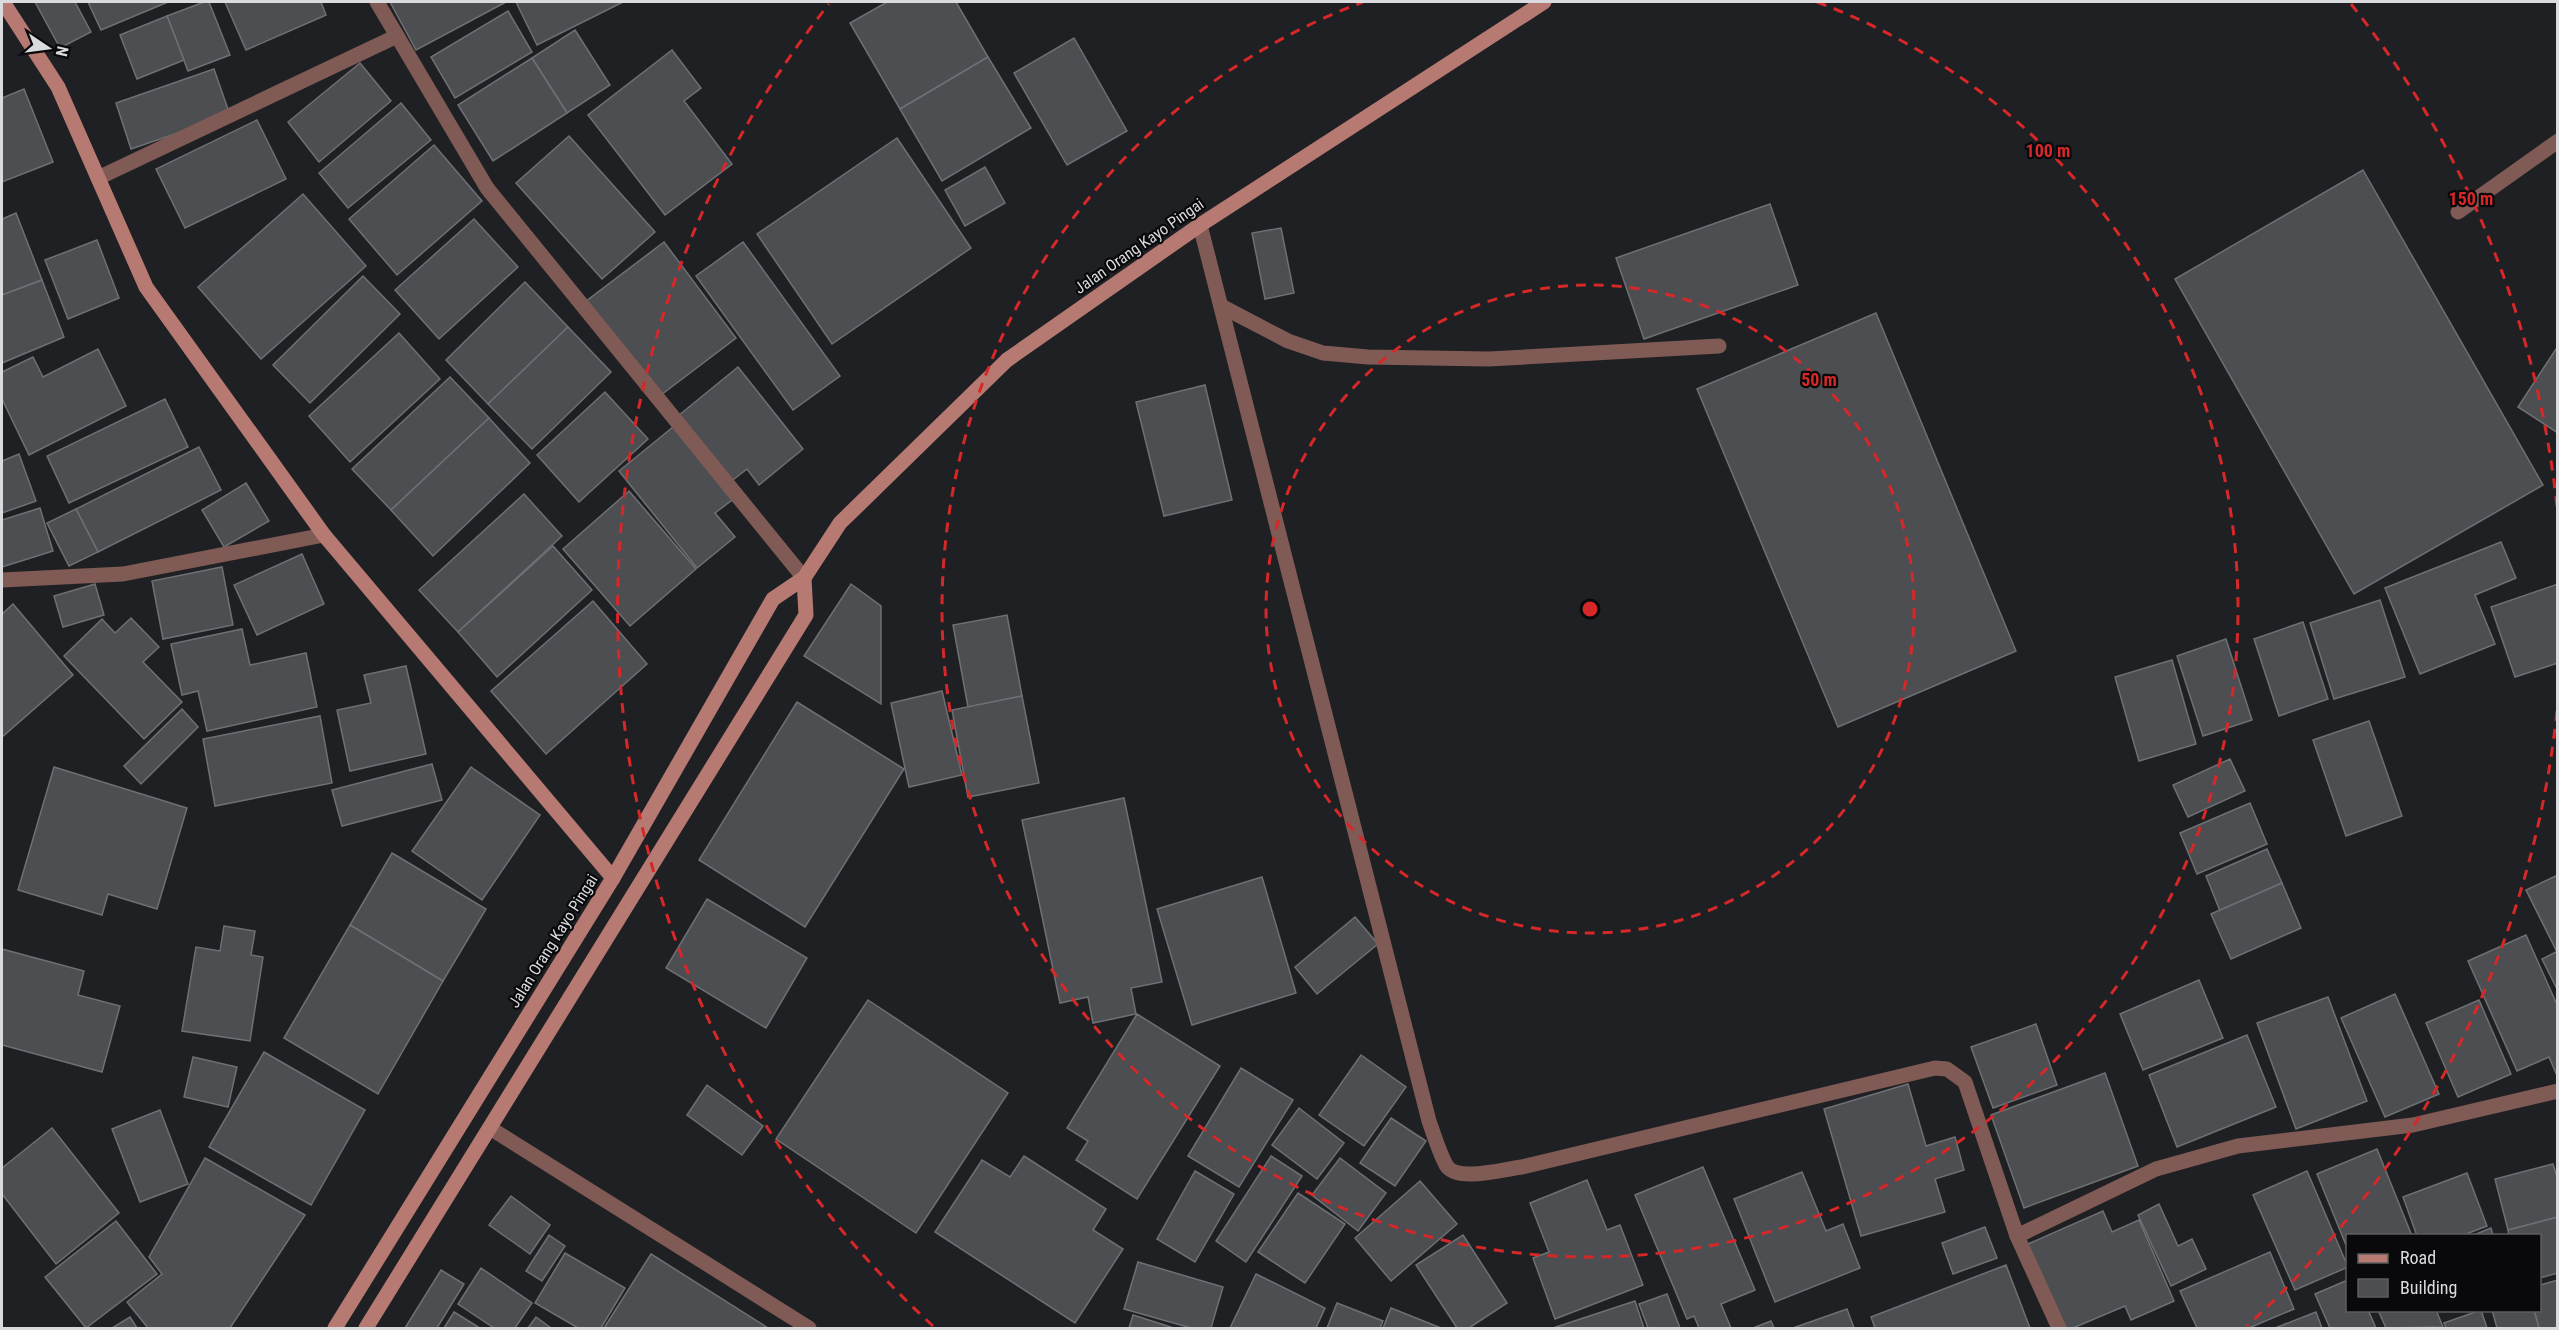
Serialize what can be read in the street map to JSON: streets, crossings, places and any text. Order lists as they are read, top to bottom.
{
  "streets": {
    "main road": ["Jalan Orang Kayo Pingai"]
  },
  "legend": ["Road", "Building"],
  "north": "right",
  "rings": ["100 m", "150 m", "50 m"]
}
